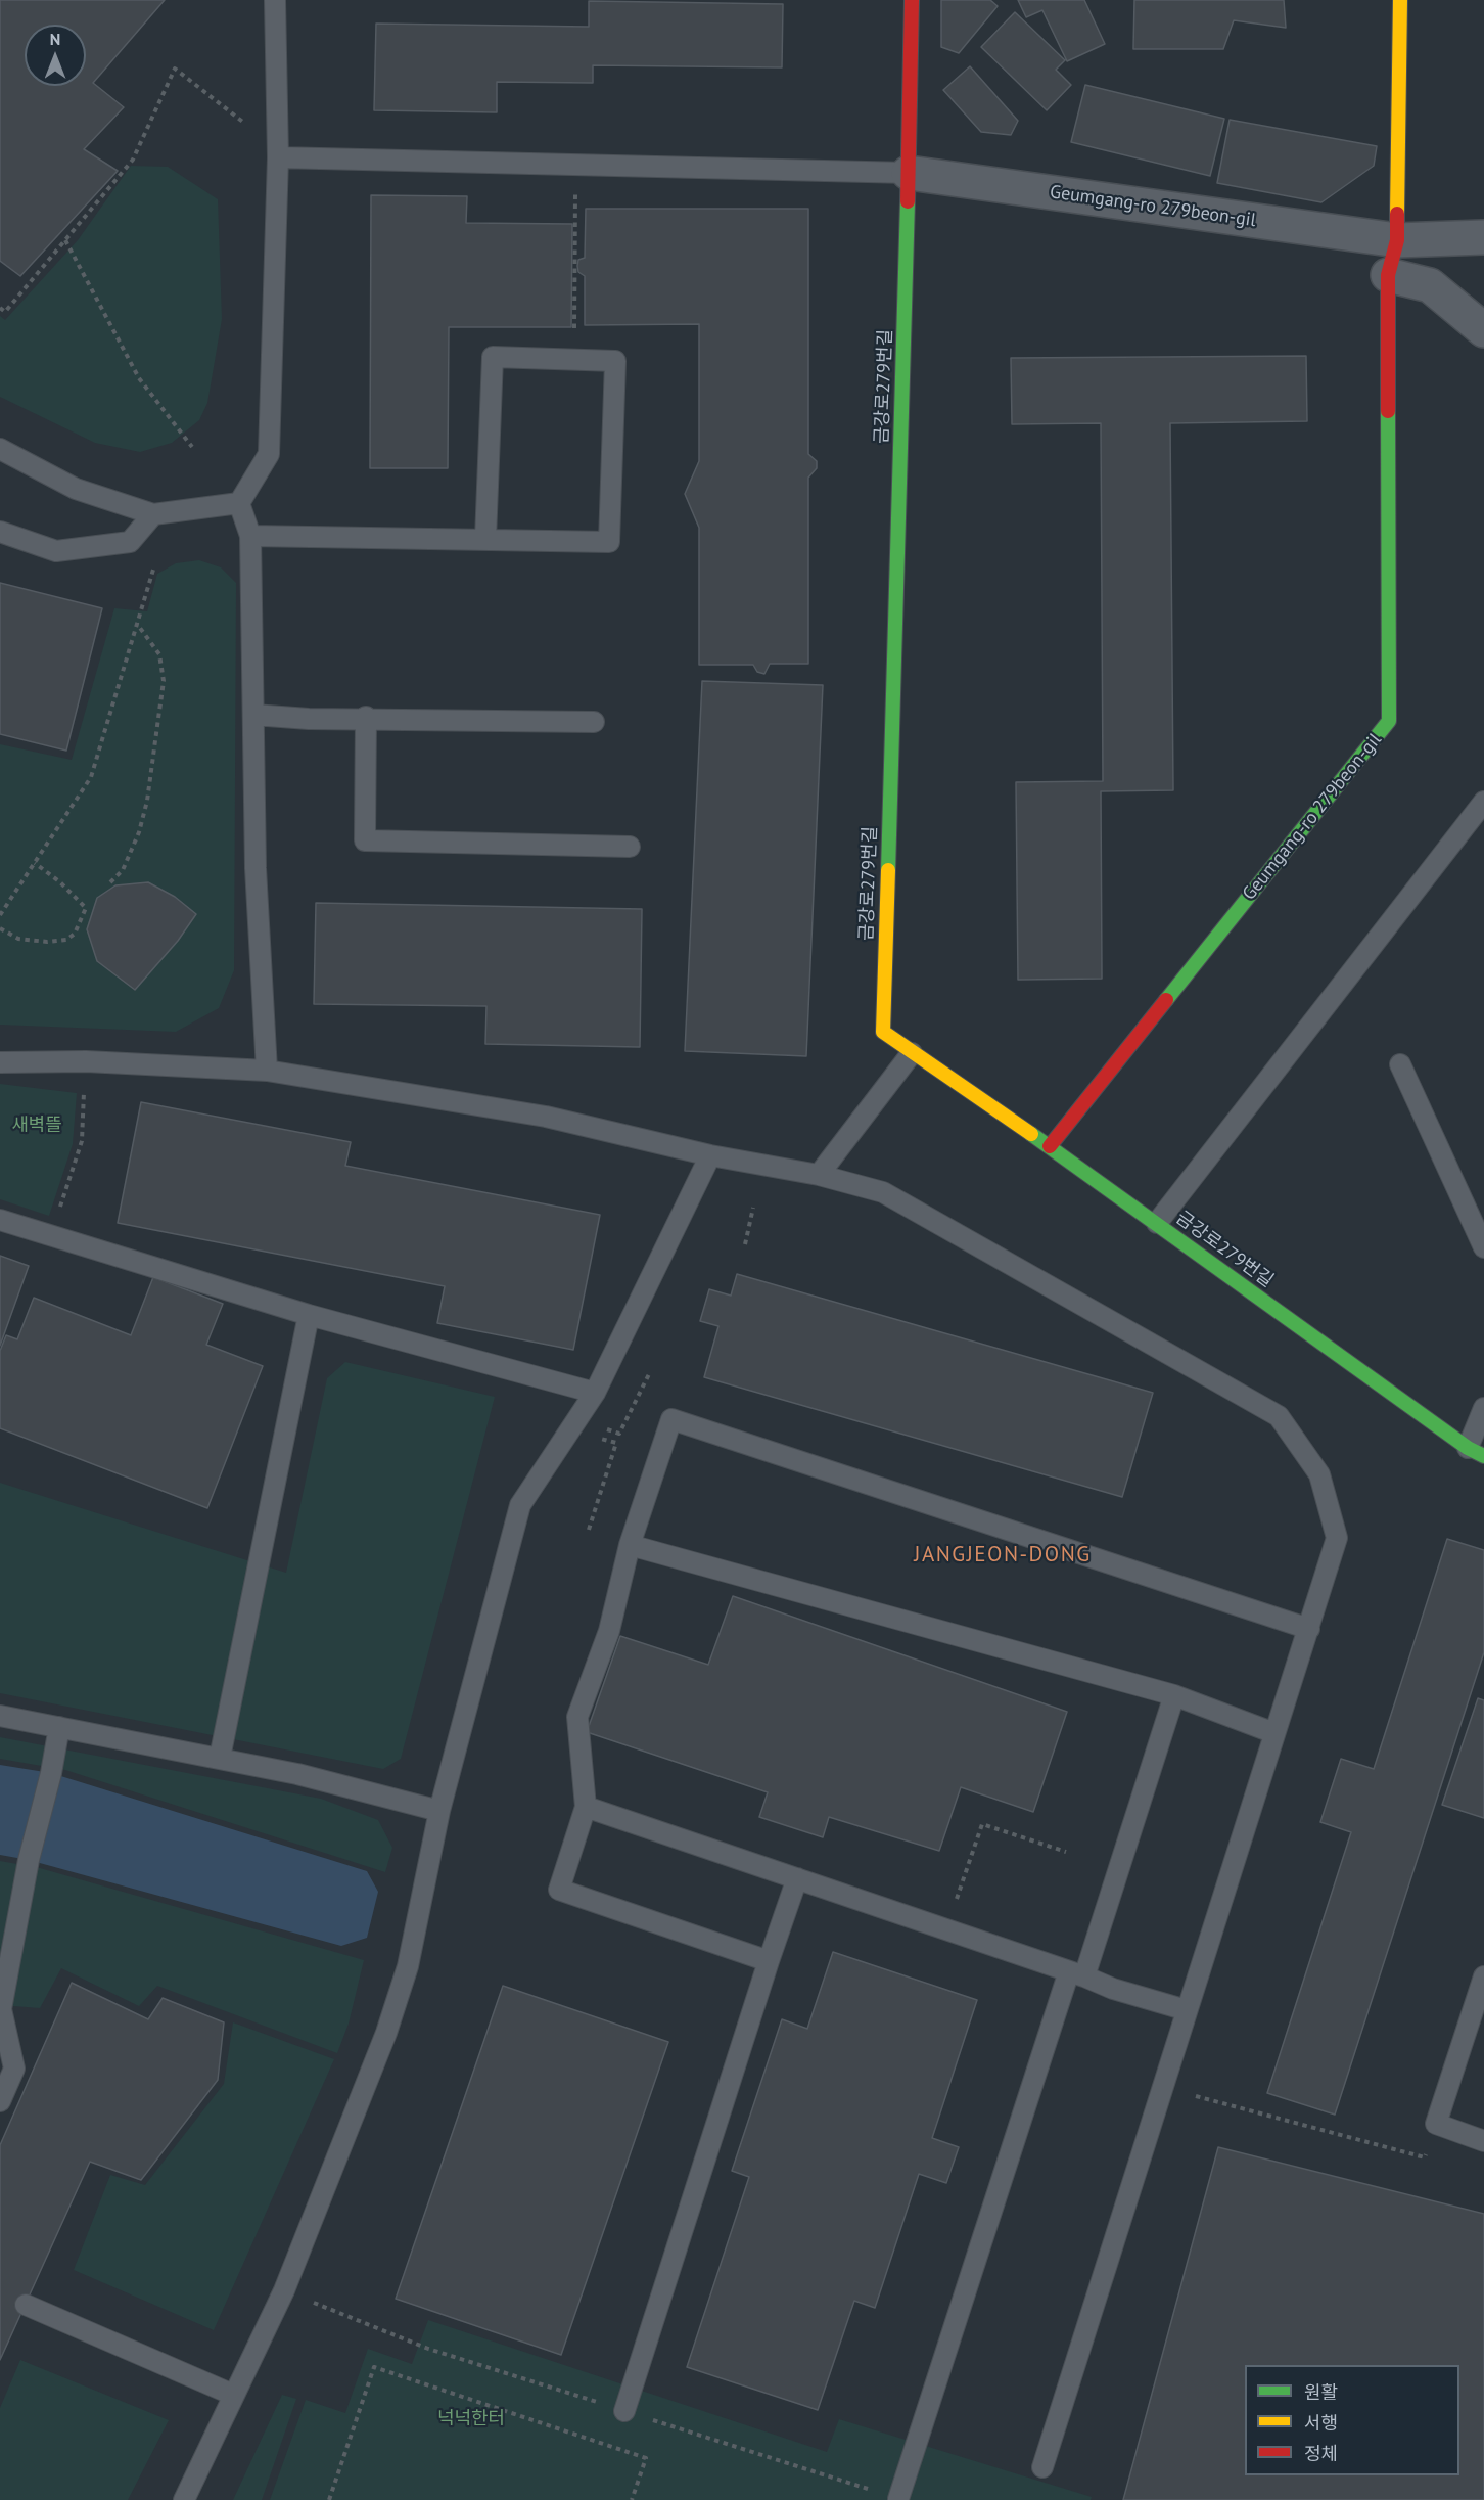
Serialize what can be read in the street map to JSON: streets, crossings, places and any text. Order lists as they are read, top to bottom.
{
  "streets": {
    "street": ["Geumgang-ro 279beon-gil", "금강로279번길"]
  },
  "crossings": [
    ["Geumgang-ro 279beon-gil", "금강로279번길"]
  ],
  "districts": ["JANGJEON-DONG"],
  "parks": ["새벽뜰", "넉넉한터"],
  "legend": ["원활", "서행", "정체"],
  "north": "top"
}
